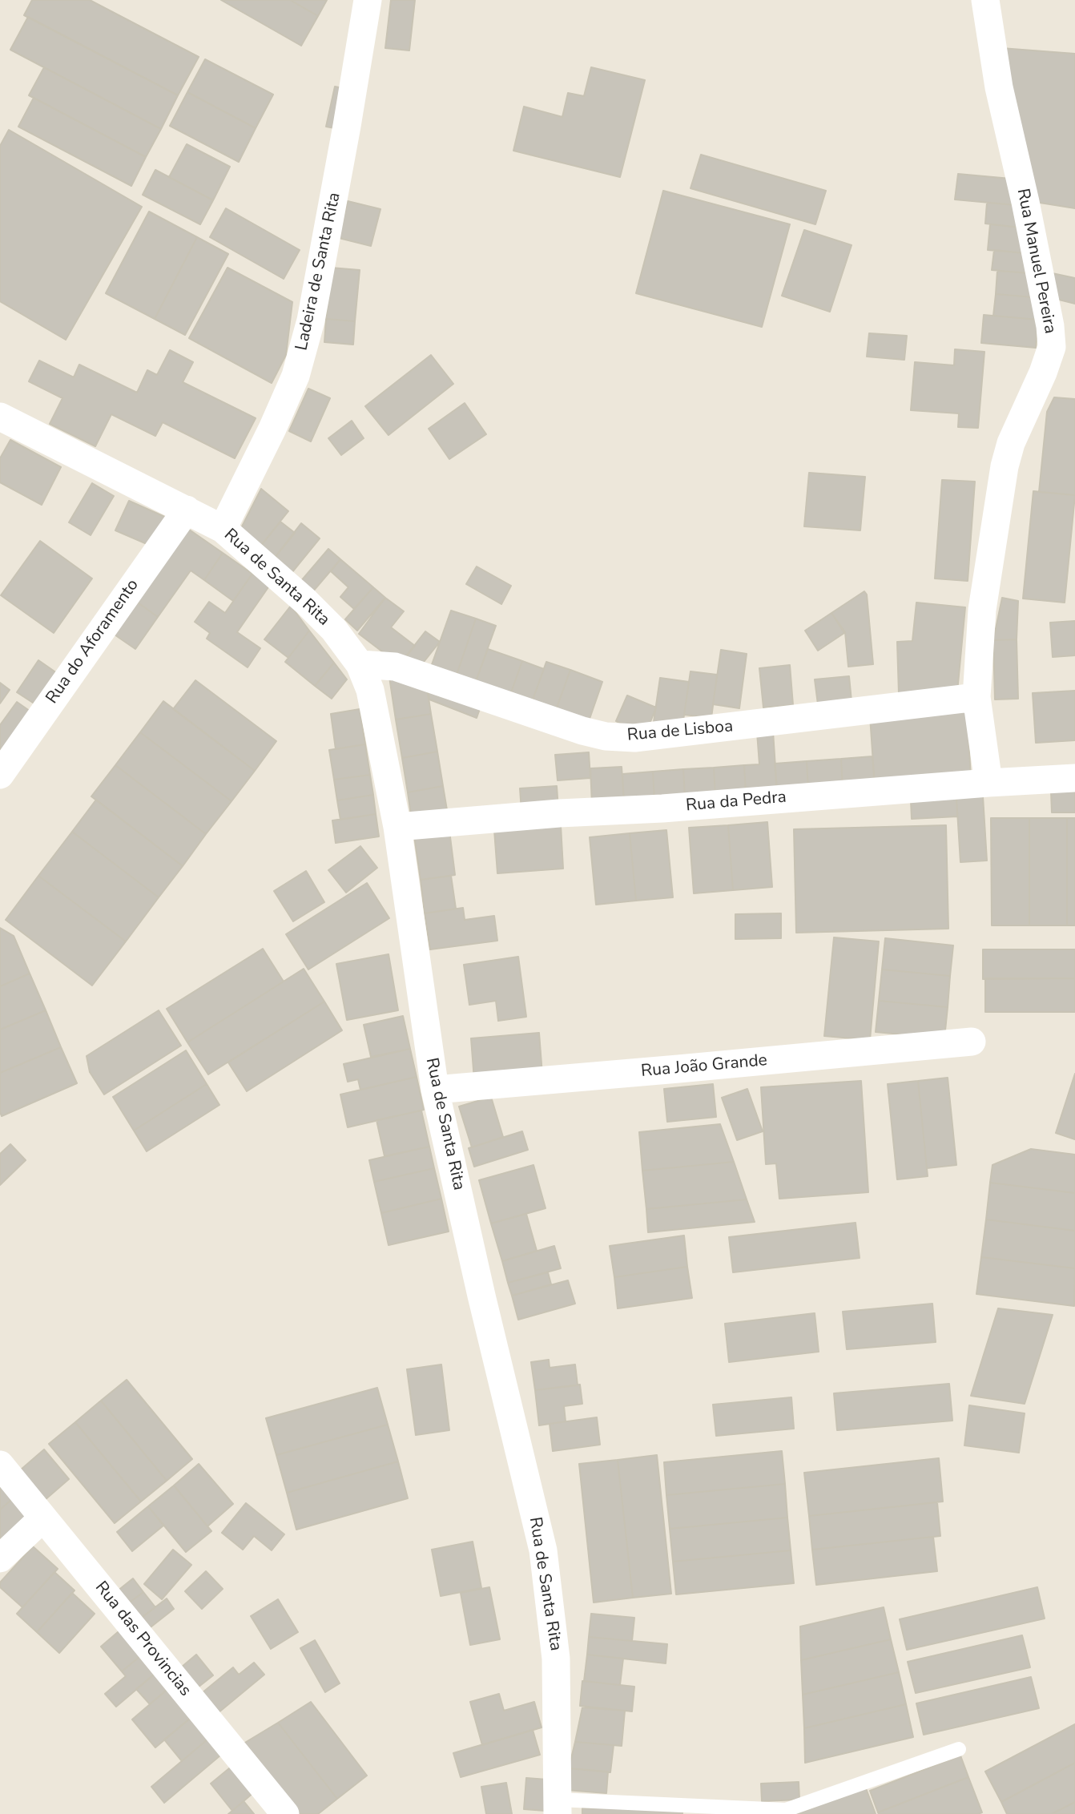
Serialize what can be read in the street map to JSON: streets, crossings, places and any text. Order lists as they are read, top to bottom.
{
  "streets": {
    "street": [
      "Rua Manuel Pereira",
      "Ladeira de Santa Rita",
      "Rua de Santa Rita",
      "Rua do Aforamento",
      "Rua de Lisboa",
      "Rua da Pedra",
      "Rua João Grande",
      "Rua das Provincias"
    ]
  },
  "crossings": [
    ["Rua Manuel Pereira", "Rua de Lisboa"],
    ["Rua Manuel Pereira", "Rua da Pedra"],
    ["Ladeira de Santa Rita", "Rua de Santa Rita"],
    ["Rua de Santa Rita", "Rua do Aforamento"],
    ["Rua de Santa Rita", "Rua de Lisboa"],
    ["Rua de Santa Rita", "Rua da Pedra"],
    ["Rua de Santa Rita", "Rua João Grande"]
  ]
}
